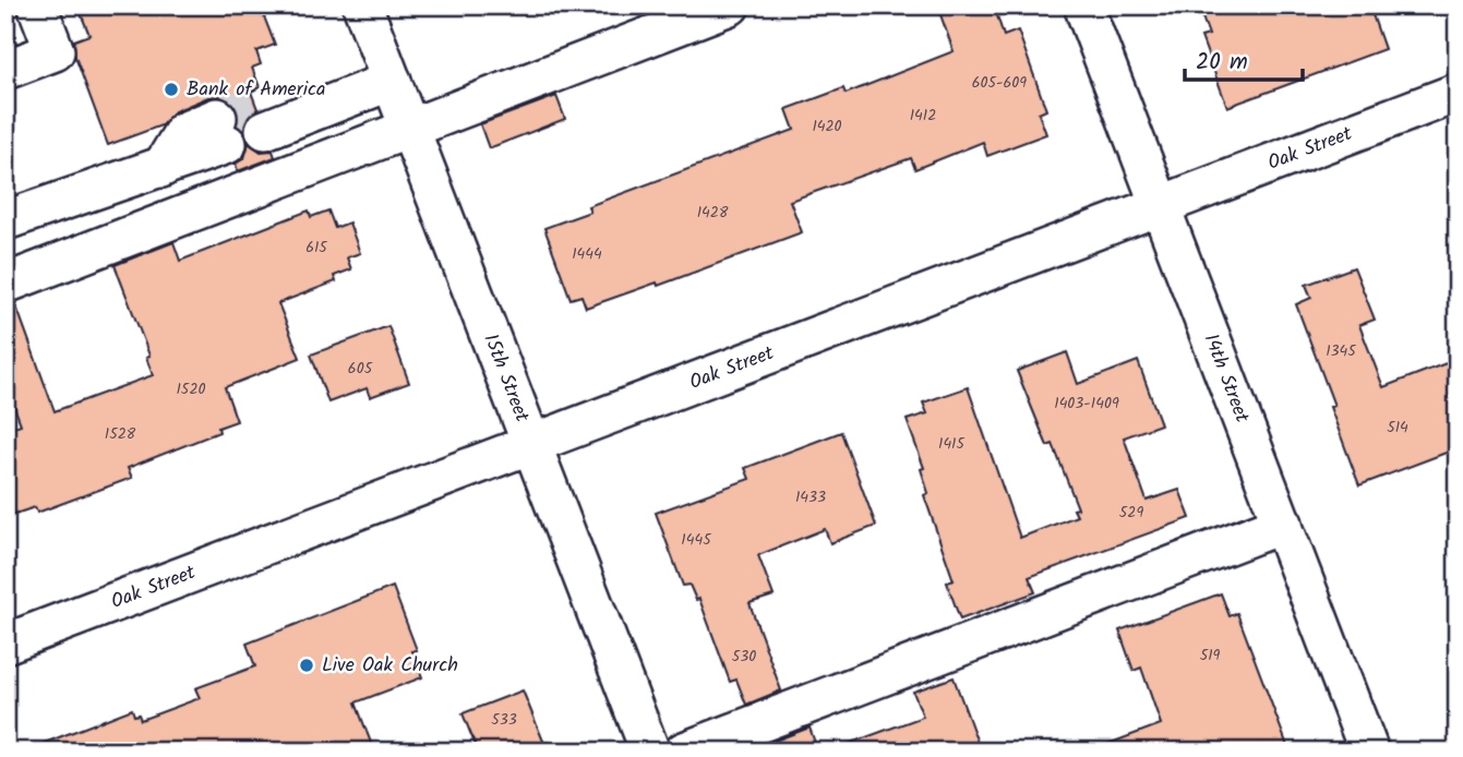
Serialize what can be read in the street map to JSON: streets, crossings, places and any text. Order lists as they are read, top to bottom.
{
  "streets": {
    "street": ["Oak Street", "15th Street", "14th Street"]
  },
  "crossings": [
    ["Oak Street", "15th Street"],
    ["Oak Street", "14th Street"]
  ],
  "places": ["Bank of America", "Live Oak Church"],
  "house_numbers": [
    "605-609",
    "1412",
    "1420",
    "1428",
    "615",
    "1444",
    "1345",
    "605",
    "1520",
    "1403-1409",
    "514",
    "1528",
    "1415",
    "1433",
    "529",
    "1445",
    "519",
    "530",
    "533"
  ],
  "scale_bar": "20 m"
}
